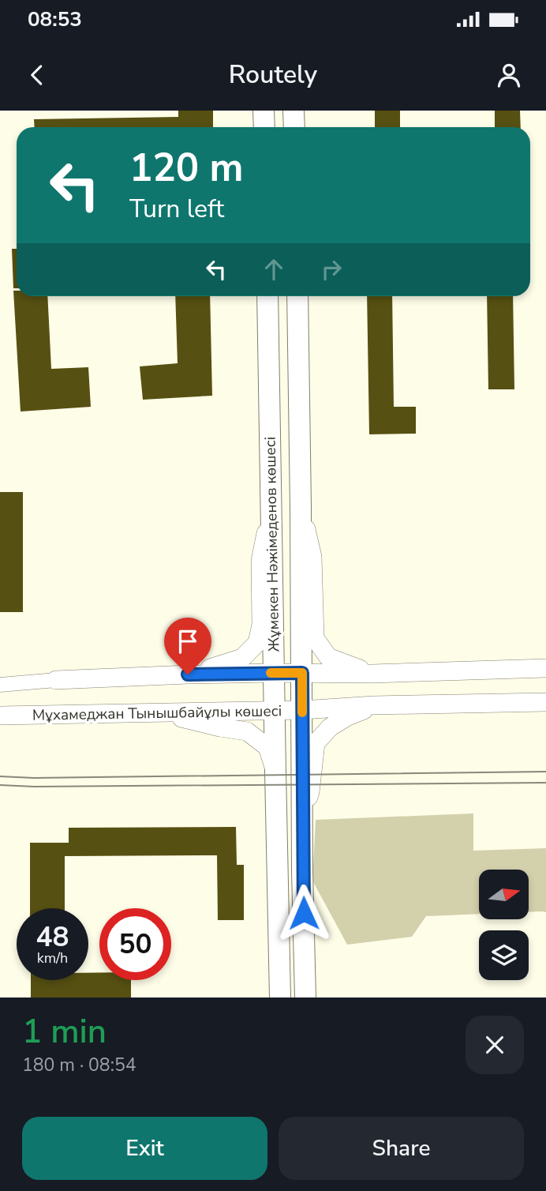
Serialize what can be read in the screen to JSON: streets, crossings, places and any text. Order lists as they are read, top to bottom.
{
  "streets": {
    "main road": ["Жұмекен Нәжімеденов көшесі"],
    "street": ["Мұхамеджан Тынышбайұлы көшесі"]
  },
  "crossings": [
    ["Жұмекен Нәжімеденов көшесі", "Мұхамеджан Тынышбайұлы көшесі"]
  ],
  "north": "right",
  "page": {
    "status": "08:53",
    "header": "Routely",
    "turn": ["120 m", "Turn left"],
    "speed": "48 km/h",
    "limit": "50",
    "heading": ["1 min", "180 m · 08:54"],
    "buttons": ["Exit", "Share"]
  }
}
